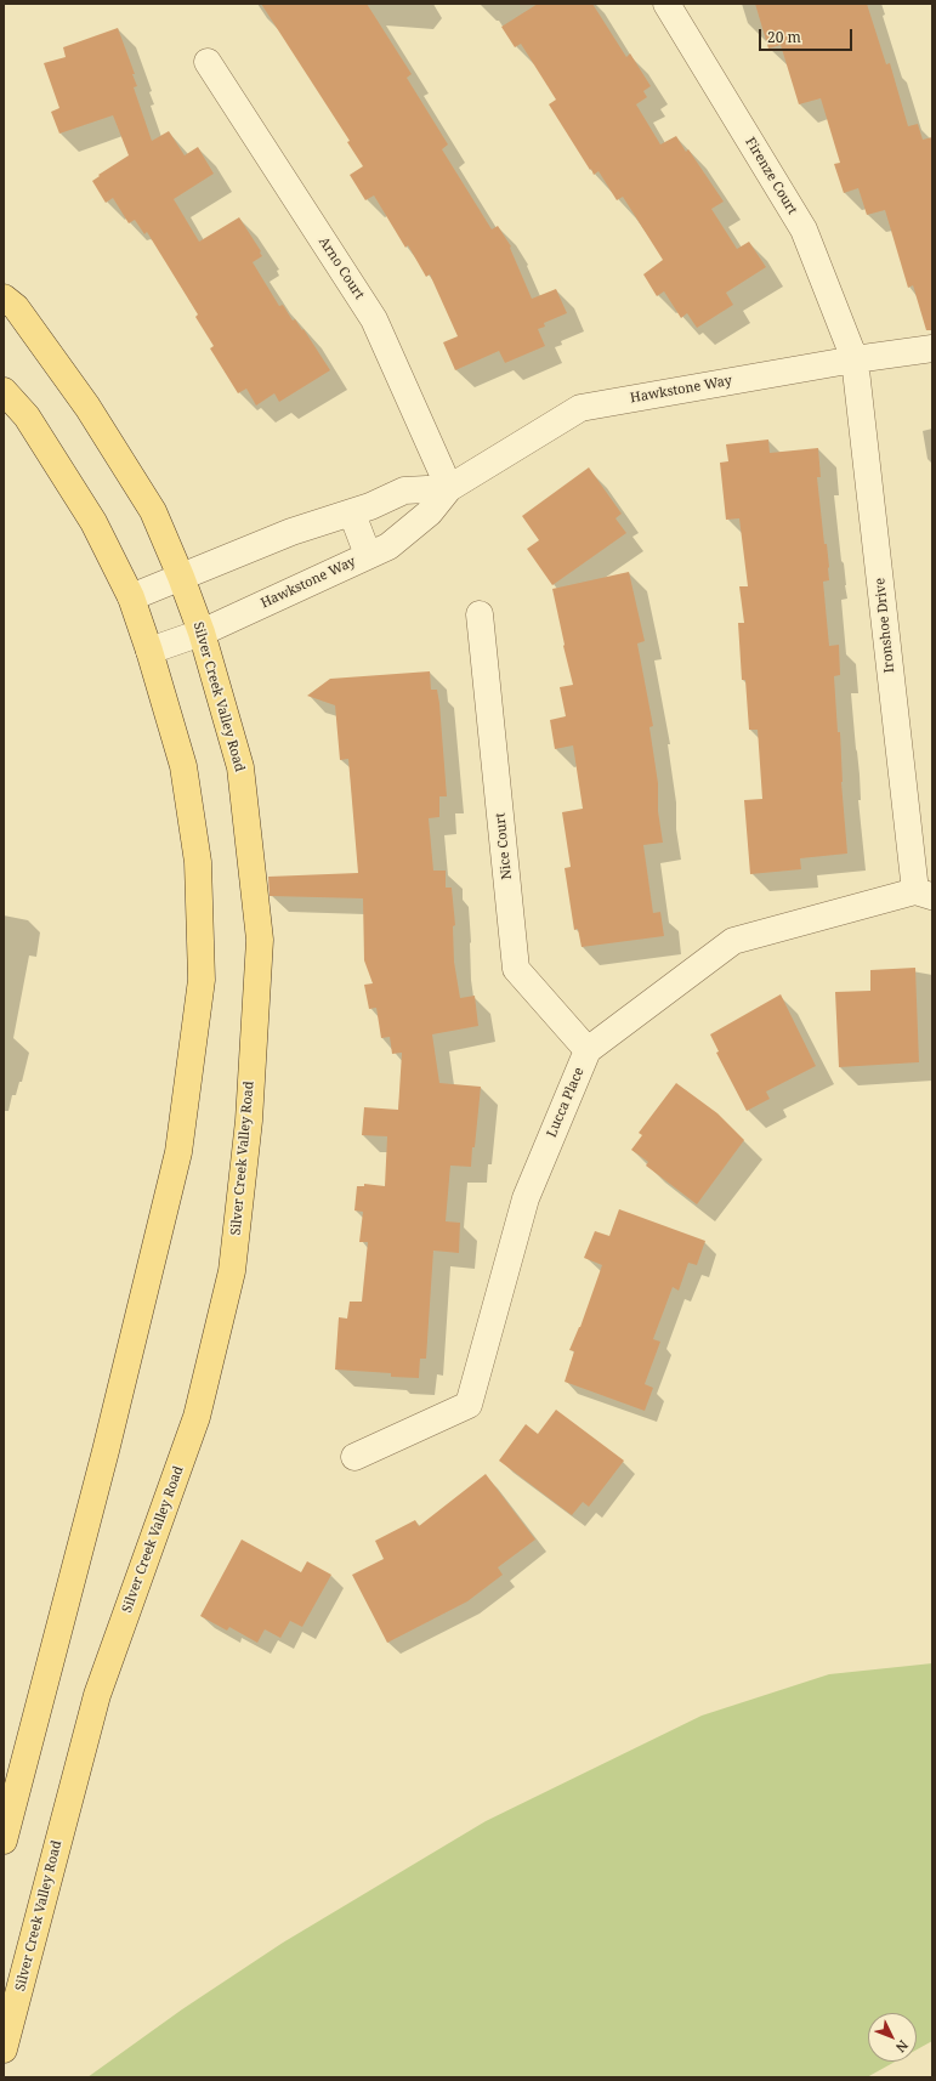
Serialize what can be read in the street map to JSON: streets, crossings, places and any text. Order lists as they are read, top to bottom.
{
  "streets": {
    "main road": ["Silver Creek Valley Road"],
    "street": [
      "Firenze Court",
      "Arno Court",
      "Hawkstone Way",
      "Ironshoe Drive",
      "Nice Court",
      "Lucca Place"
    ]
  },
  "crossings": [
    ["Firenze Court", "Hawkstone Way"],
    ["Firenze Court", "Ironshoe Drive"],
    ["Arno Court", "Hawkstone Way"],
    ["Hawkstone Way", "Ironshoe Drive"],
    ["Hawkstone Way", "Silver Creek Valley Road"],
    ["Ironshoe Drive", "Lucca Place"],
    ["Nice Court", "Lucca Place"]
  ],
  "scale_bar": "20 m",
  "north": "bottom right"
}
